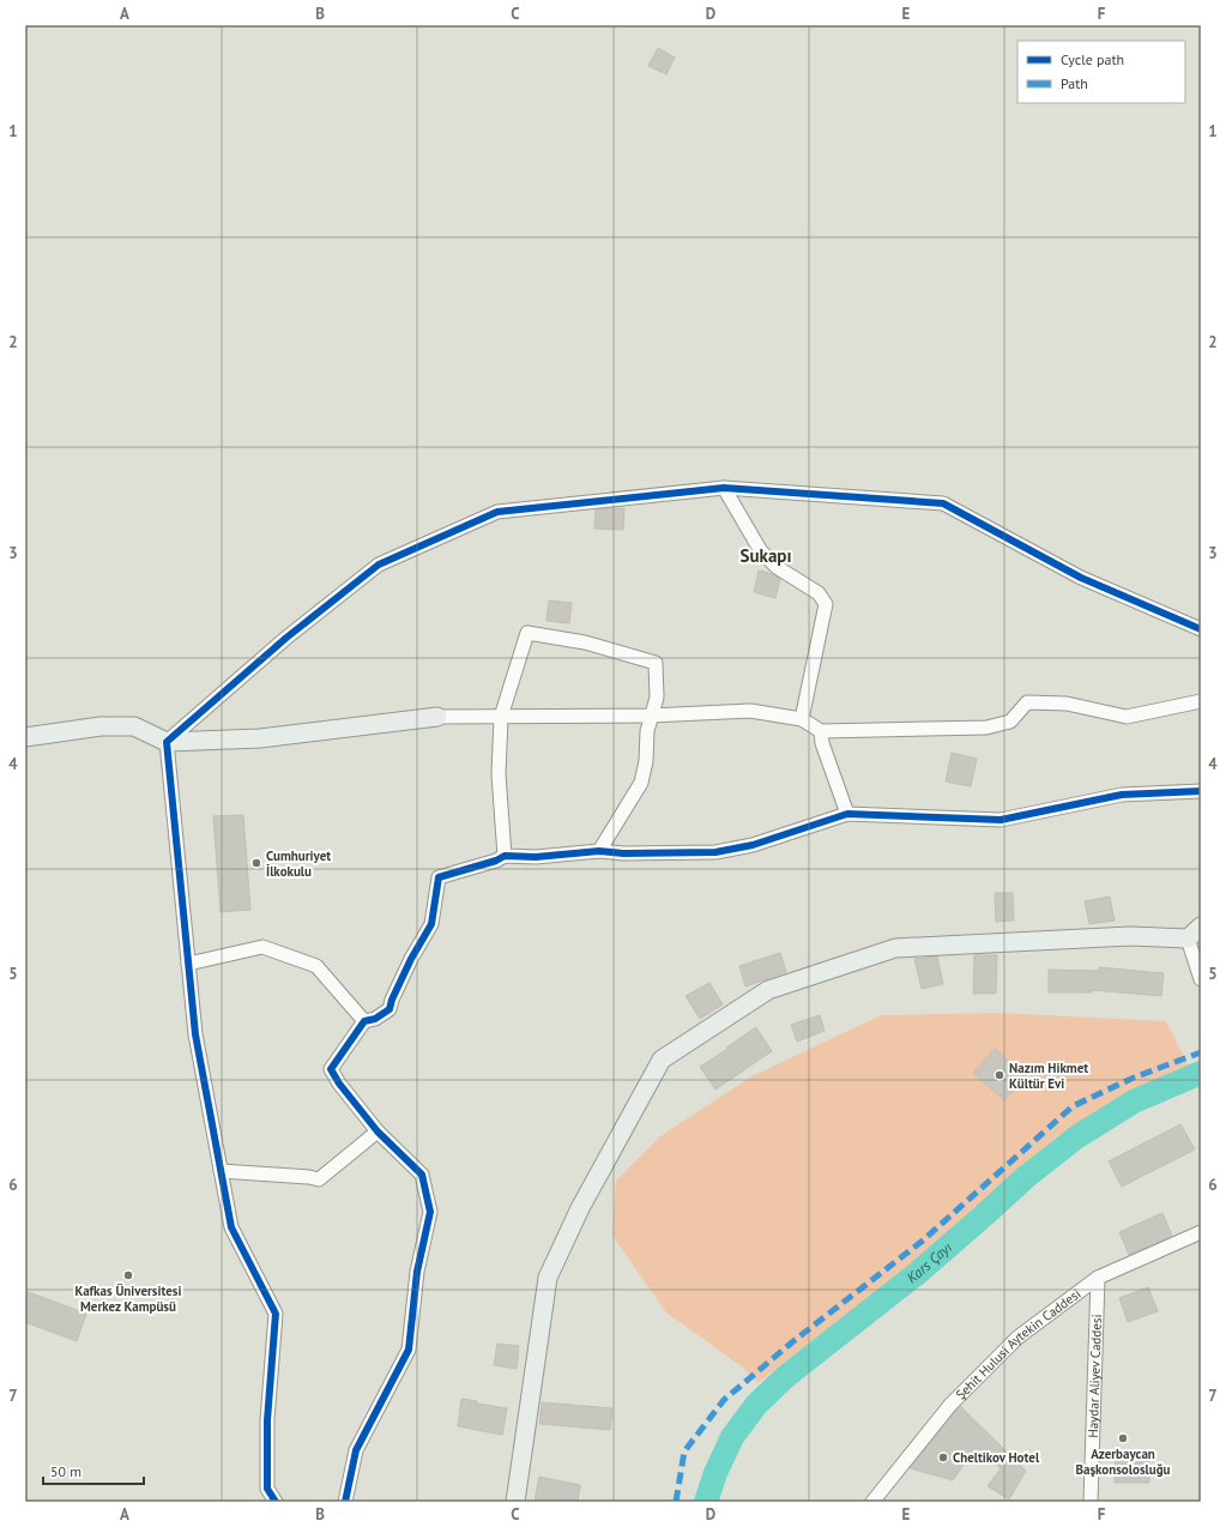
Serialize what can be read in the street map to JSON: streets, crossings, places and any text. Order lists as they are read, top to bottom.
{
  "streets": {
    "street": ["Şehit Hulusi Aytekin Caddesi", "Haydar Aliyev Caddesi"]
  },
  "crossings": [
    ["Şehit Hulusi Aytekin Caddesi", "Haydar Aliyev Caddesi"]
  ],
  "districts": ["Sukapı"],
  "water": ["Kars Çayı"],
  "places": [
    "Cumhuriyet İlkokulu",
    "Nazım Hikmet Kültür Evi",
    "Kafkas Üniversitesi Merkez Kampüsü",
    "Azerbaycan Başkonsolosluğu",
    "Cheltikov Hotel"
  ],
  "legend": ["Cycle path", "Path"],
  "scale_bar": "50 m",
  "grid": {
    "columns": [
      "A",
      "B",
      "C",
      "D",
      "E",
      "F"
    ],
    "rows": [
      "1",
      "2",
      "3",
      "4",
      "5",
      "6",
      "7"
    ]
  }
}
